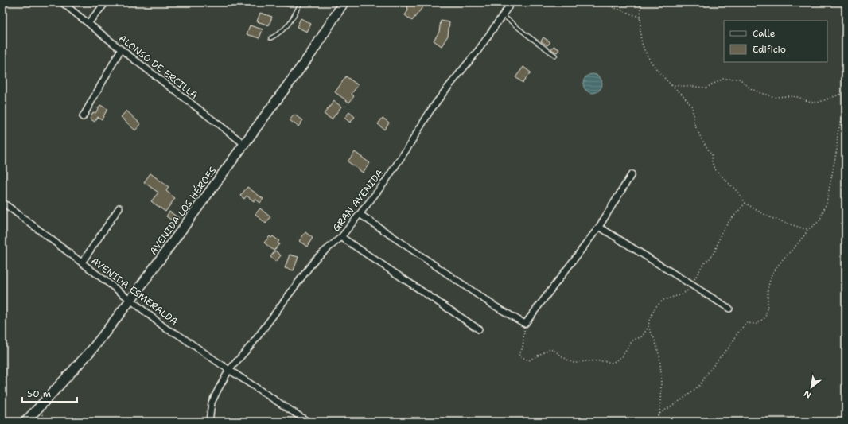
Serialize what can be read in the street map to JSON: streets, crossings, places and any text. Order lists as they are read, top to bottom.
{
  "streets": {
    "street": [
      "ALONSO DE ERCILLA",
      "GRAN AVENIDA",
      "AVENIDA LOS HÉROES",
      "AVENIDA ESMERALDA"
    ]
  },
  "crossings": [
    ["ALONSO DE ERCILLA", "AVENIDA LOS HÉROES"],
    ["GRAN AVENIDA", "AVENIDA ESMERALDA"],
    ["AVENIDA LOS HÉROES", "AVENIDA ESMERALDA"]
  ],
  "legend": ["Calle", "Edificio"],
  "scale_bar": "50 m",
  "north": "bottom left"
}
